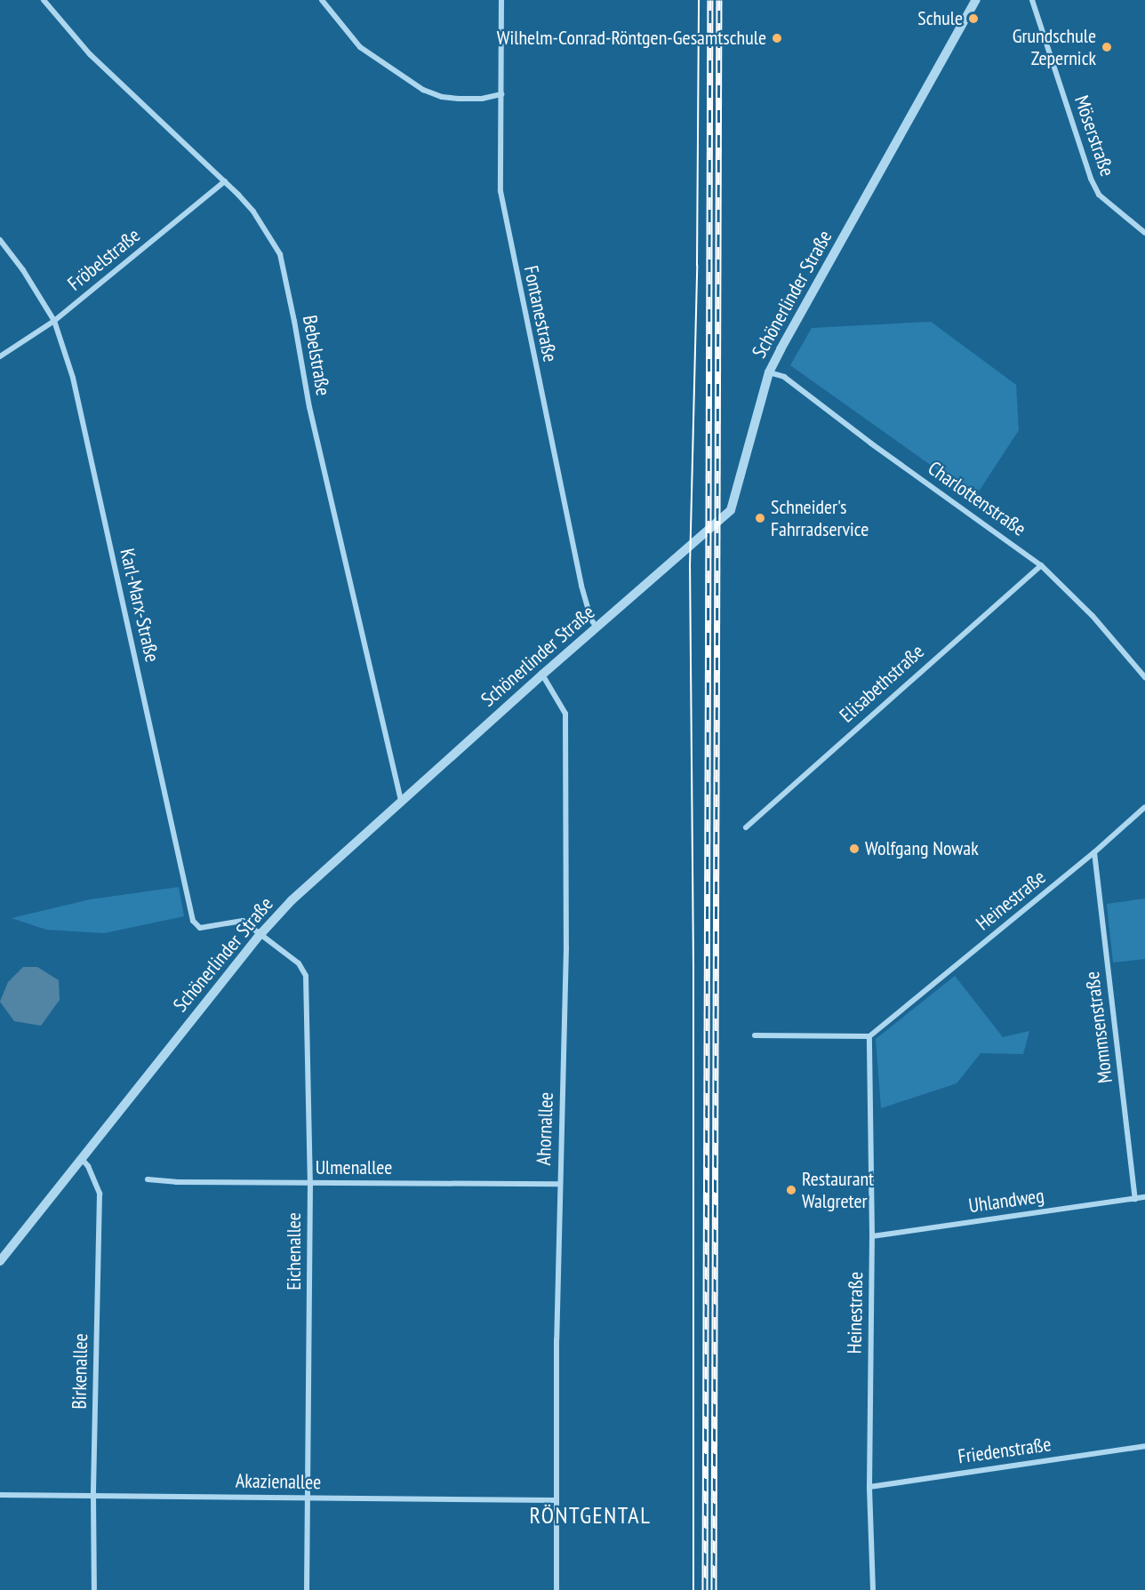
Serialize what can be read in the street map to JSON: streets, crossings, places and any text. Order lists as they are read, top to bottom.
{
  "streets": {
    "street": [
      "Möserstraße",
      "Fröbelstraße",
      "Schönerlinder Straße",
      "Fontanestraße",
      "Bebelstraße",
      "Charlottenstraße",
      "Karl-Marx-Straße",
      "Elisabethstraße",
      "Heinestraße",
      "Mommsenstraße",
      "Ahornallee",
      "Ulmenallee",
      "Uhlandweg",
      "Eichenallee",
      "Birkenallee",
      "Friedenstraße",
      "Akazienallee"
    ]
  },
  "crossings": [
    ["Fröbelstraße", "Bebelstraße"],
    ["Fröbelstraße", "Karl-Marx-Straße"],
    ["Schönerlinder Straße", "Fontanestraße"],
    ["Schönerlinder Straße", "Bebelstraße"],
    ["Schönerlinder Straße", "Charlottenstraße"],
    ["Schönerlinder Straße", "Karl-Marx-Straße"],
    ["Schönerlinder Straße", "Ahornallee"],
    ["Schönerlinder Straße", "Eichenallee"],
    ["Schönerlinder Straße", "Birkenallee"],
    ["Charlottenstraße", "Elisabethstraße"],
    ["Karl-Marx-Straße", "Eichenallee"],
    ["Heinestraße", "Mommsenstraße"],
    ["Heinestraße", "Uhlandweg"],
    ["Heinestraße", "Friedenstraße"],
    ["Mommsenstraße", "Uhlandweg"],
    ["Ahornallee", "Ulmenallee"],
    ["Ahornallee", "Akazienallee"],
    ["Ulmenallee", "Eichenallee"],
    ["Eichenallee", "Akazienallee"],
    ["Birkenallee", "Akazienallee"]
  ],
  "districts": ["RÖNTGENTAL"],
  "places": [
    "Schule",
    "Wilhelm-Conrad-Röntgen-Gesamtschule",
    "Grundschule Zepernick",
    "Schneider's Fahrradservice",
    "Wolfgang Nowak",
    "Restaurant Walgreter"
  ]
}
